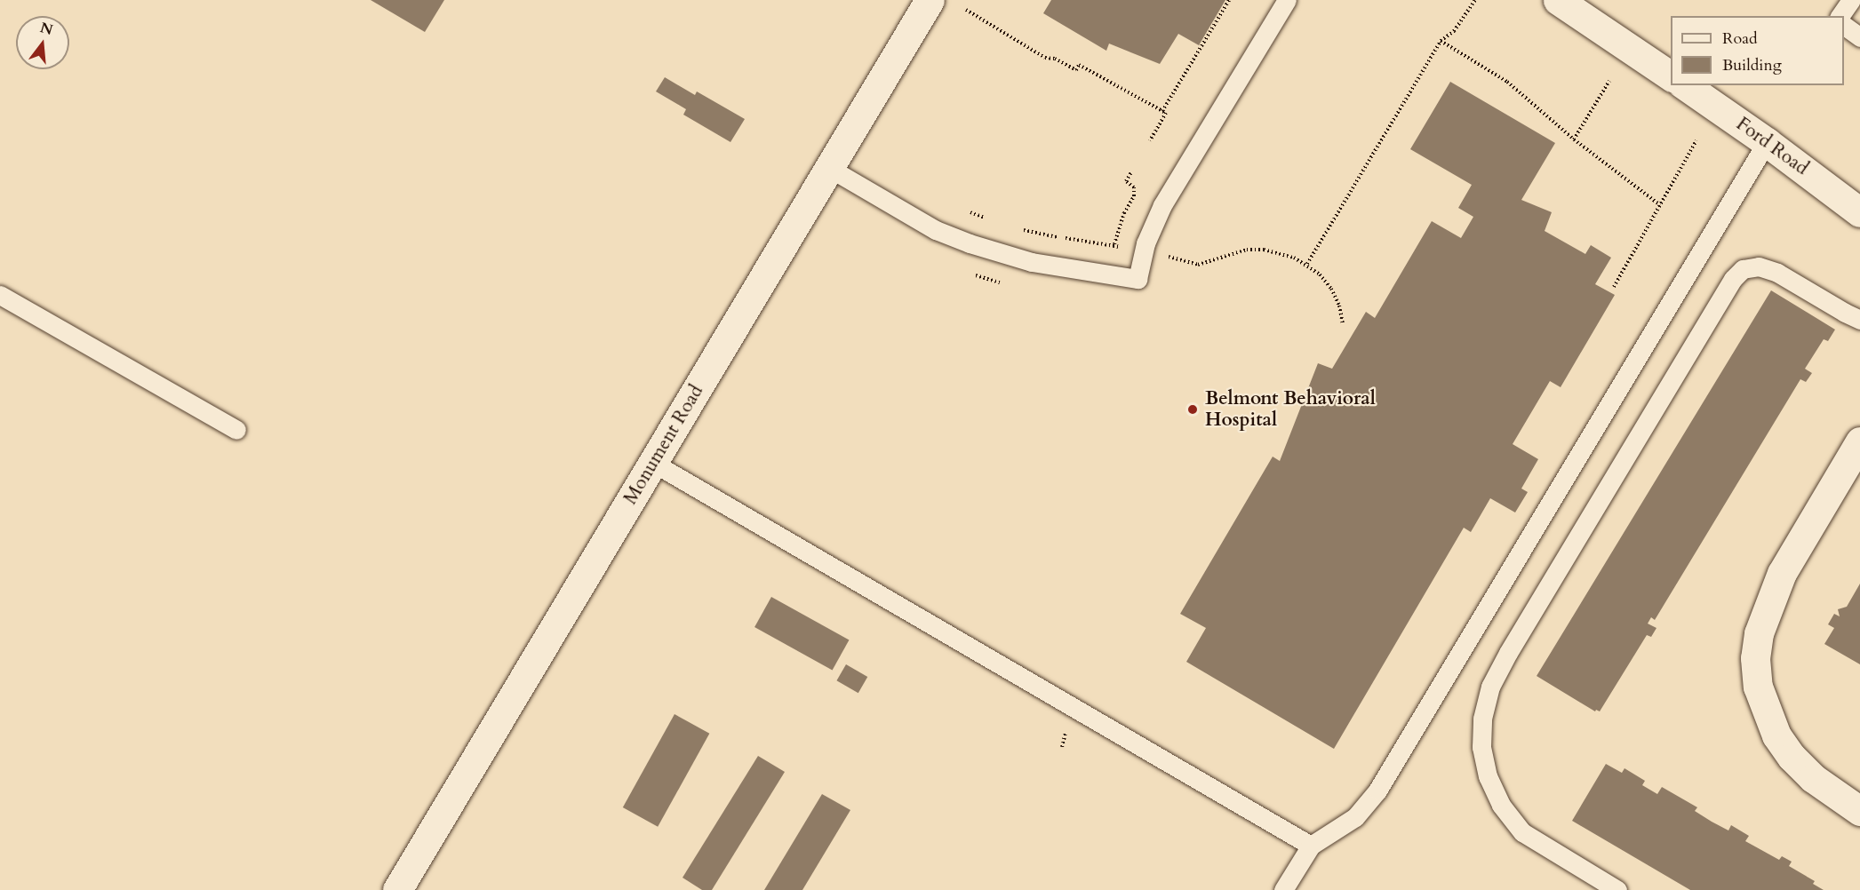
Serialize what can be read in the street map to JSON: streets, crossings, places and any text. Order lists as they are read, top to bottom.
{
  "streets": {
    "street": ["Ford Road", "Monument Road"]
  },
  "places": ["Belmont Behavioral Hospital"],
  "legend": ["Road", "Building"],
  "north": "top"
}
